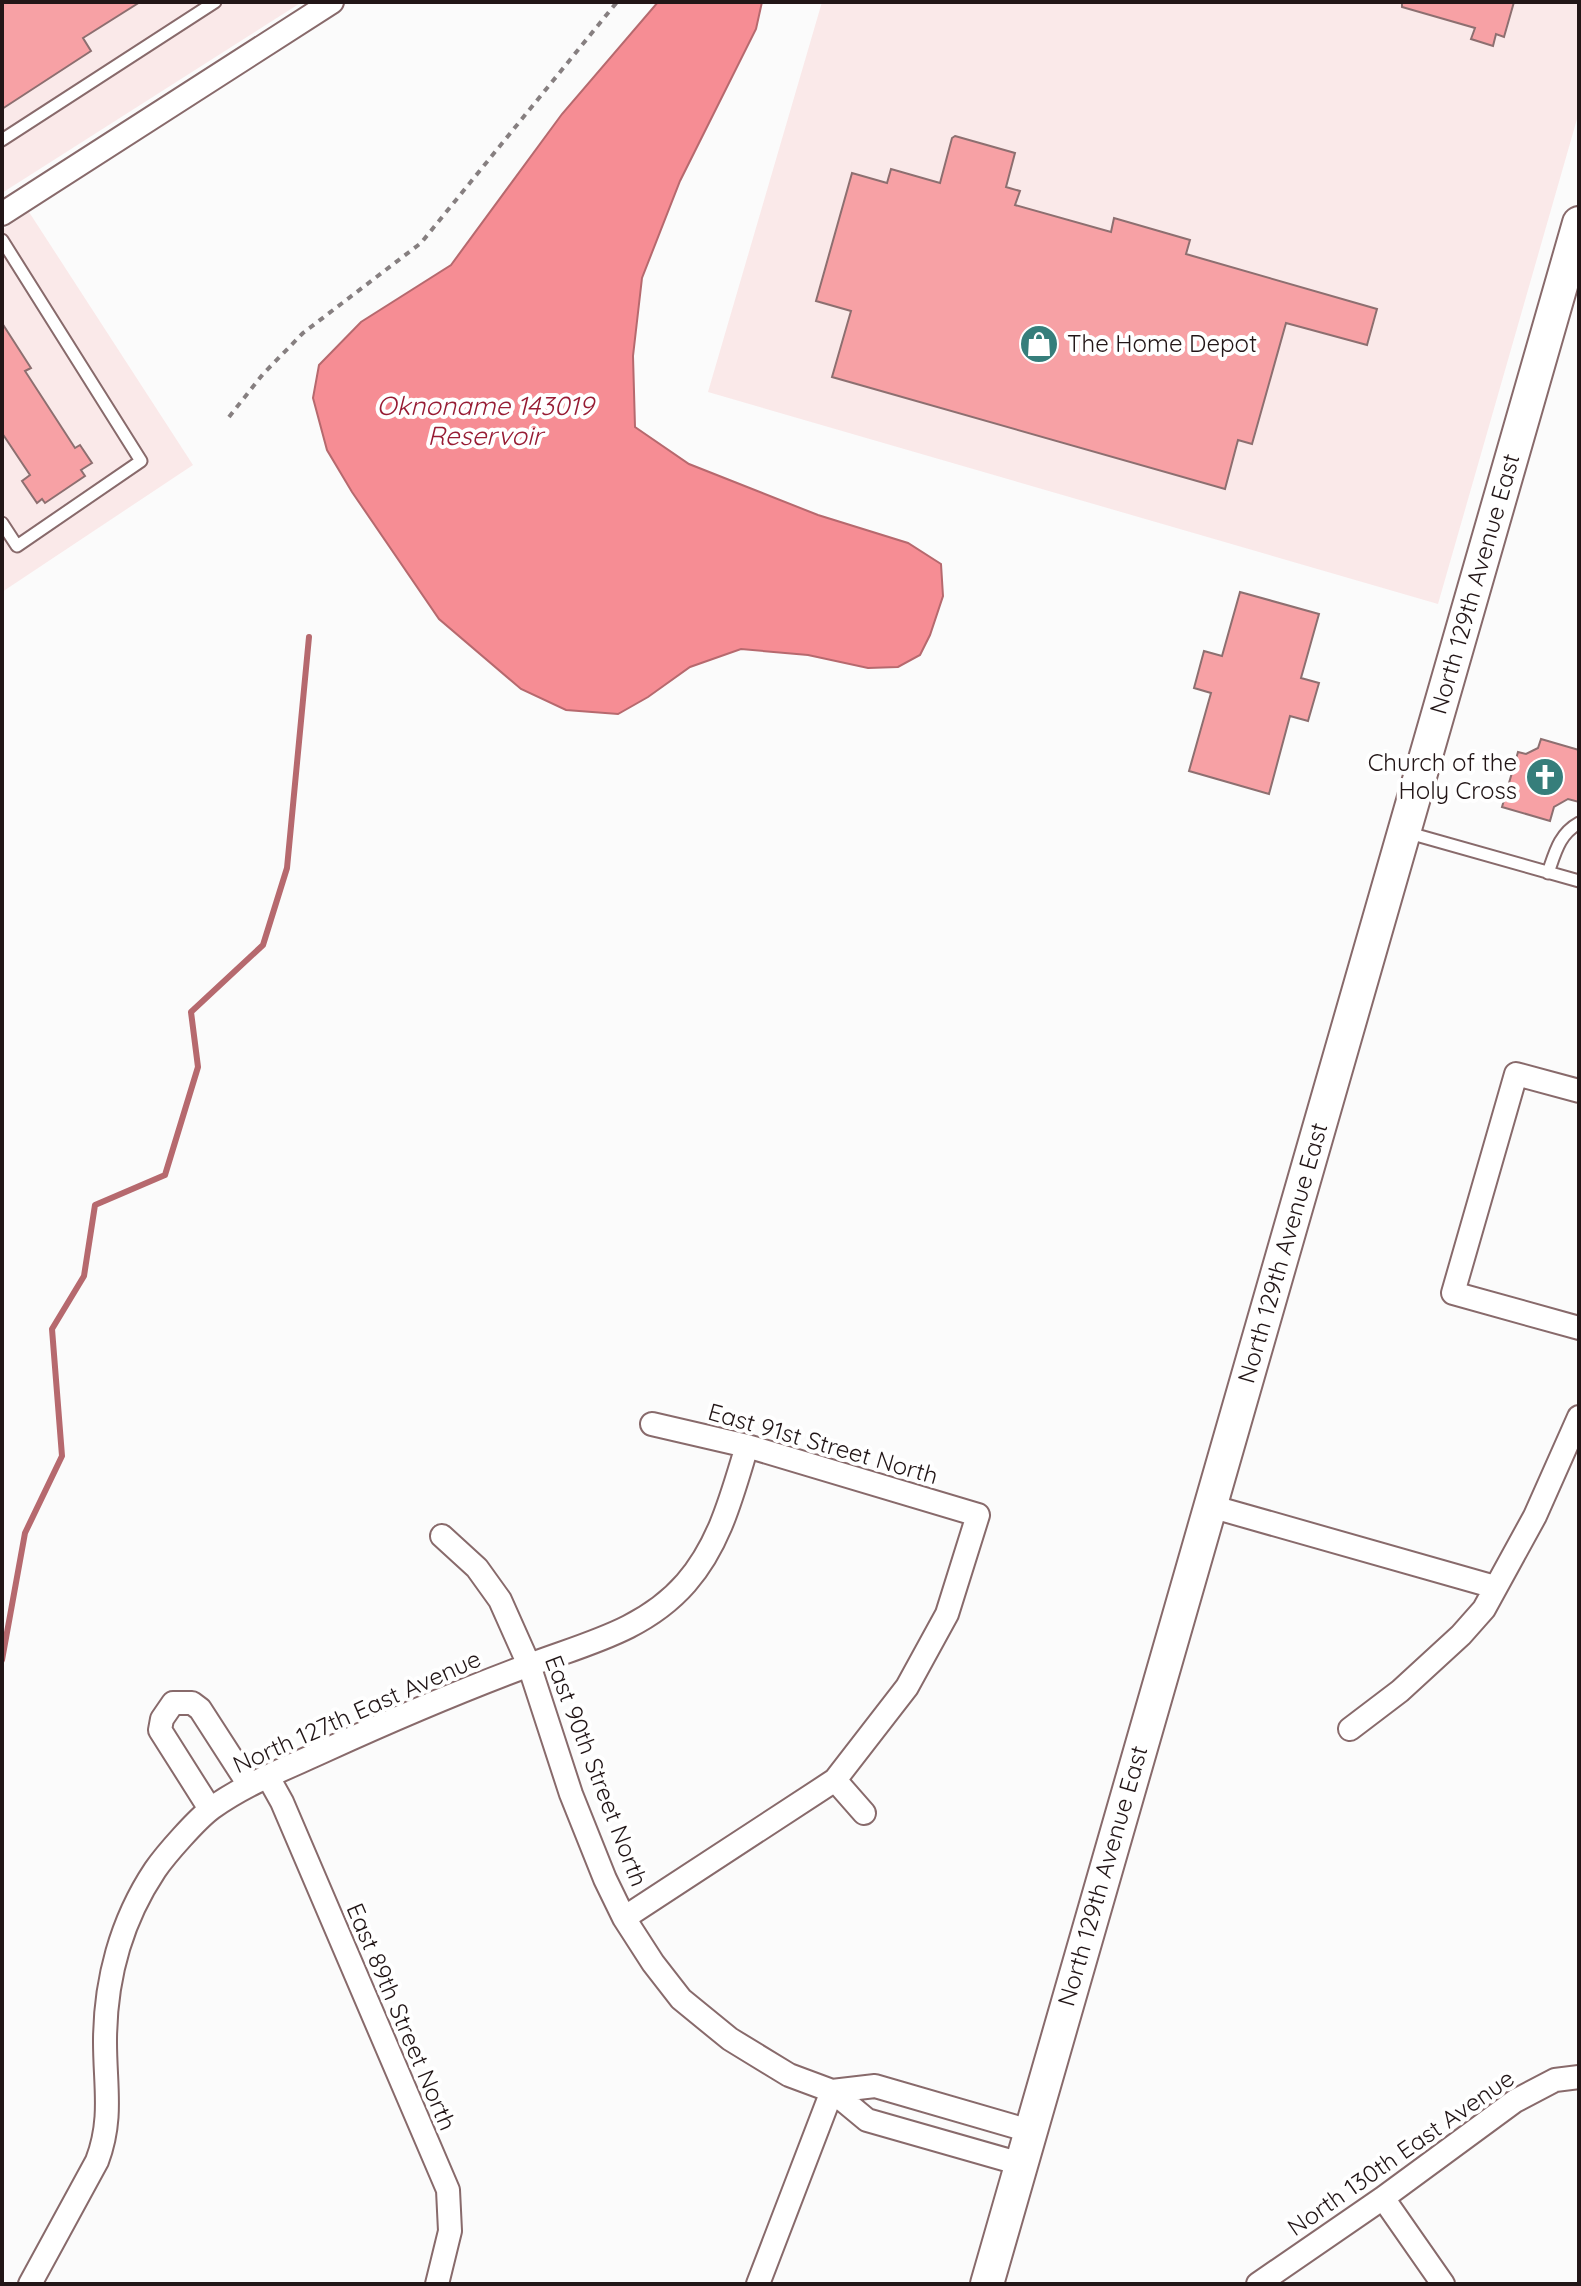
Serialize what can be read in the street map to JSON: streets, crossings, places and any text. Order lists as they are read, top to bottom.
{
  "streets": {
    "main road": ["North 129th Avenue East"],
    "street": [
      "East 91st Street North",
      "North 127th East Avenue",
      "East 90th Street North",
      "East 89th Street North",
      "North 130th East Avenue"
    ]
  },
  "crossings": [
    ["North 129th Avenue East", "East 90th Street North"],
    ["East 91st Street North", "North 127th East Avenue"],
    ["North 127th East Avenue", "East 90th Street North"],
    ["North 127th East Avenue", "East 89th Street North"]
  ],
  "water": ["Oknoname 143019 Reservoir"],
  "places": {
    "shop": ["The Home Depot"],
    "church": ["Church of the Holy Cross"]
  }
}
